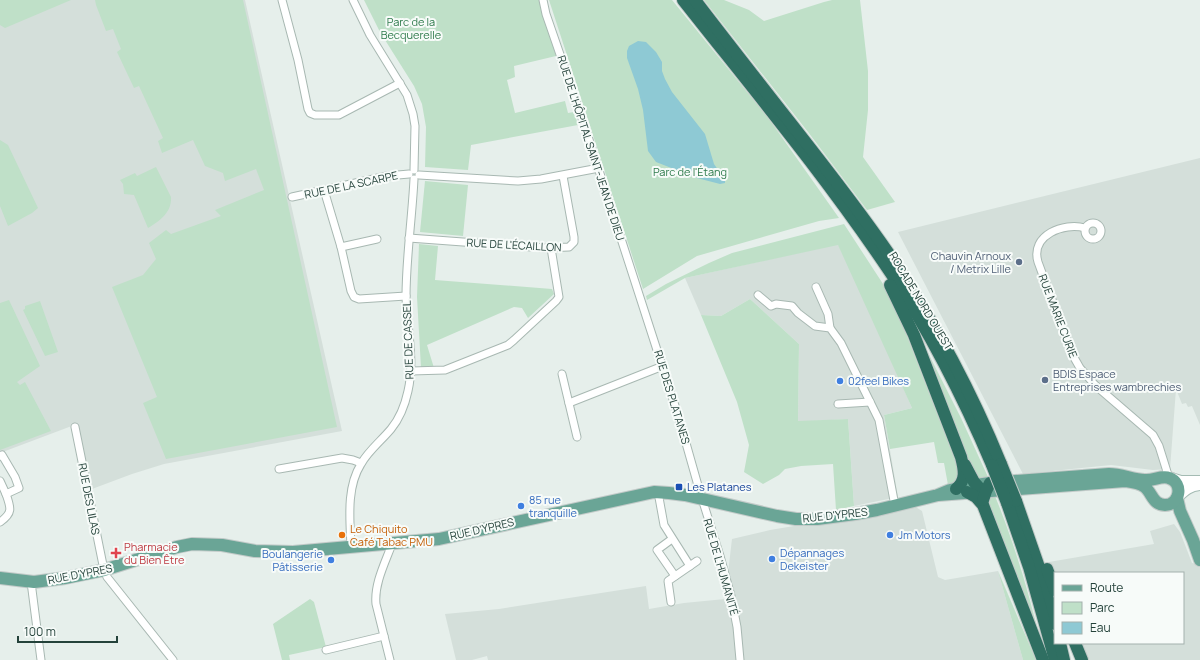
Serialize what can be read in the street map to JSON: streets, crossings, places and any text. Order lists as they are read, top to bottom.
{
  "streets": {
    "highway": ["ROCADE NORD OUEST"],
    "main road": ["RUE D'YPRES"],
    "street": [
      "RUE DE L'HÔPITAL SAINT-JEAN DE DIEU",
      "RUE DE LA SCARPE",
      "RUE DE L'ÉCAILLON",
      "RUE MARIE CURIE",
      "RUE DE CASSEL",
      "RUE DES PLATANES",
      "RUE DES LILAS",
      "RUE DE L'HUMANITÉ"
    ]
  },
  "crossings": [
    ["RUE DE L'HÔPITAL SAINT-JEAN DE DIEU", "RUE DE LA SCARPE"],
    ["RUE DE L'HÔPITAL SAINT-JEAN DE DIEU", "RUE DES PLATANES"],
    ["RUE DE LA SCARPE", "RUE DE L'ÉCAILLON"],
    ["RUE DE LA SCARPE", "RUE DE CASSEL"],
    ["RUE DE L'ÉCAILLON", "RUE DE CASSEL"],
    ["RUE MARIE CURIE", "RUE D'YPRES"],
    ["RUE DE CASSEL", "RUE D'YPRES"],
    ["RUE DES PLATANES", "RUE D'YPRES"],
    ["RUE DES PLATANES", "RUE DE L'HUMANITÉ"],
    ["RUE DES LILAS", "RUE D'YPRES"],
    ["RUE D'YPRES", "RUE DE L'HUMANITÉ"]
  ],
  "parks": ["Parc de la Becquerelle", "Parc de l'Étang"],
  "places": {
    "other": [
      "Chauvin Arnoux / Metrix Lille",
      "BDIS Espace Entreprises wambrechies",
      "02feel Bikes",
      "85 rue tranquille",
      "Le Chiquito Café Tabac PMU",
      "Jm Motors",
      "Dépannages Dekeister",
      "Boulangerie Pâtisserie"
    ],
    "transit": ["Les Platanes"],
    "health": ["Pharmacie du Bien Être"]
  },
  "legend": ["Route", "Parc", "Eau"],
  "scale_bar": "100 m"
}
